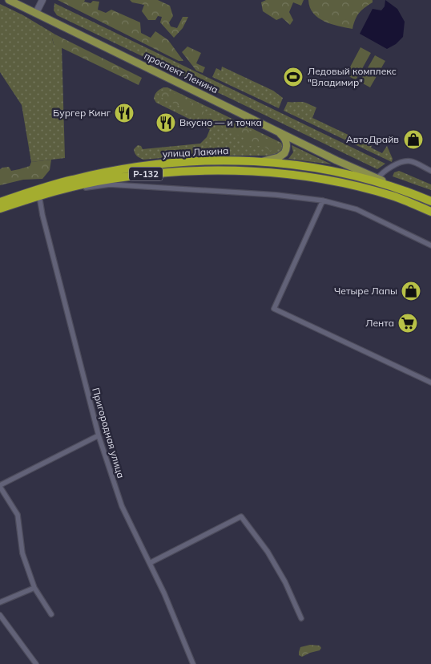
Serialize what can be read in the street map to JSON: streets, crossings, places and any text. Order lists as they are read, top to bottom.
{
  "streets": {
    "highway": ["улица Лакина", "Р-132"],
    "main road": ["проспект Ленина"],
    "street": ["Пригородная улица"]
  },
  "crossings": [
    ["проспект Ленина", "улица Лакина"],
    ["проспект Ленина", "Р-132"],
    ["улица Лакина", "Р-132"],
    ["улица Лакина", "Пригородная улица"]
  ],
  "places": {
    "sports": ["Ледовый комплекс \"Владимир\""],
    "restaurant": ["Бургер Кинг", "Вкусно — и точка"],
    "shop": ["АвтоДрайв", "Четыре Лапы"],
    "supermarket": ["Лента"]
  }
}
